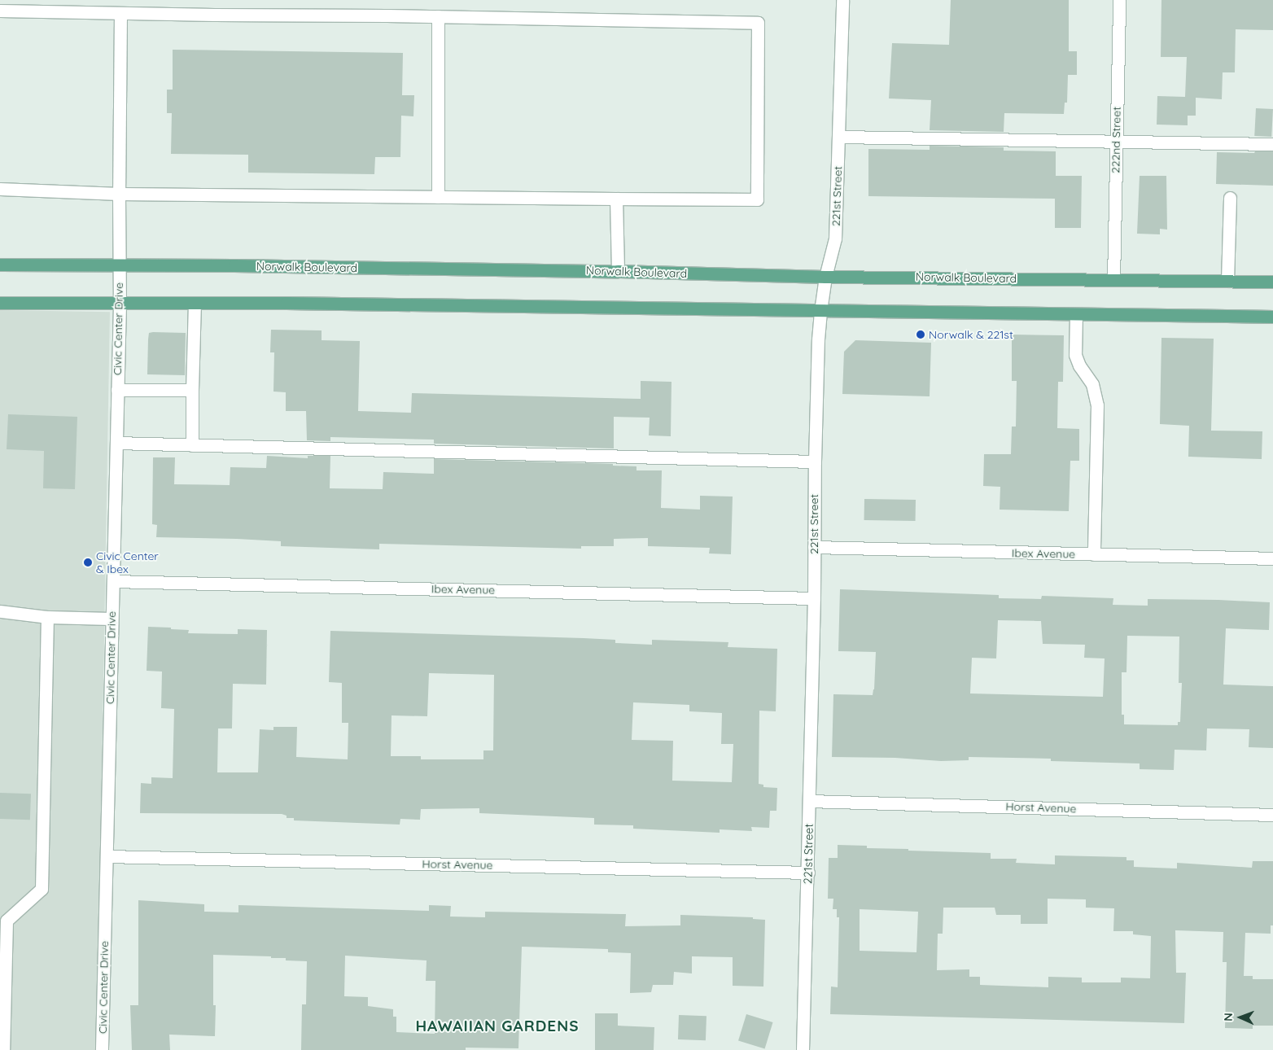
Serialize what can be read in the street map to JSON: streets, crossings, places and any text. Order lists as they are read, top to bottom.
{
  "streets": {
    "main road": ["Norwalk Boulevard"],
    "street": [
      "222nd Street",
      "221st Street",
      "Civic Center Drive",
      "Ibex Avenue",
      "Horst Avenue"
    ]
  },
  "crossings": [
    ["222nd Street", "Norwalk Boulevard"],
    ["221st Street", "Norwalk Boulevard"],
    ["221st Street", "Ibex Avenue"],
    ["221st Street", "Horst Avenue"],
    ["Norwalk Boulevard", "Civic Center Drive"],
    ["Civic Center Drive", "Ibex Avenue"],
    ["Civic Center Drive", "Horst Avenue"]
  ],
  "districts": ["HAWAIIAN GARDENS"],
  "places": ["Norwalk & 221st", "Civic Center & Ibex"],
  "north": "left"
}
